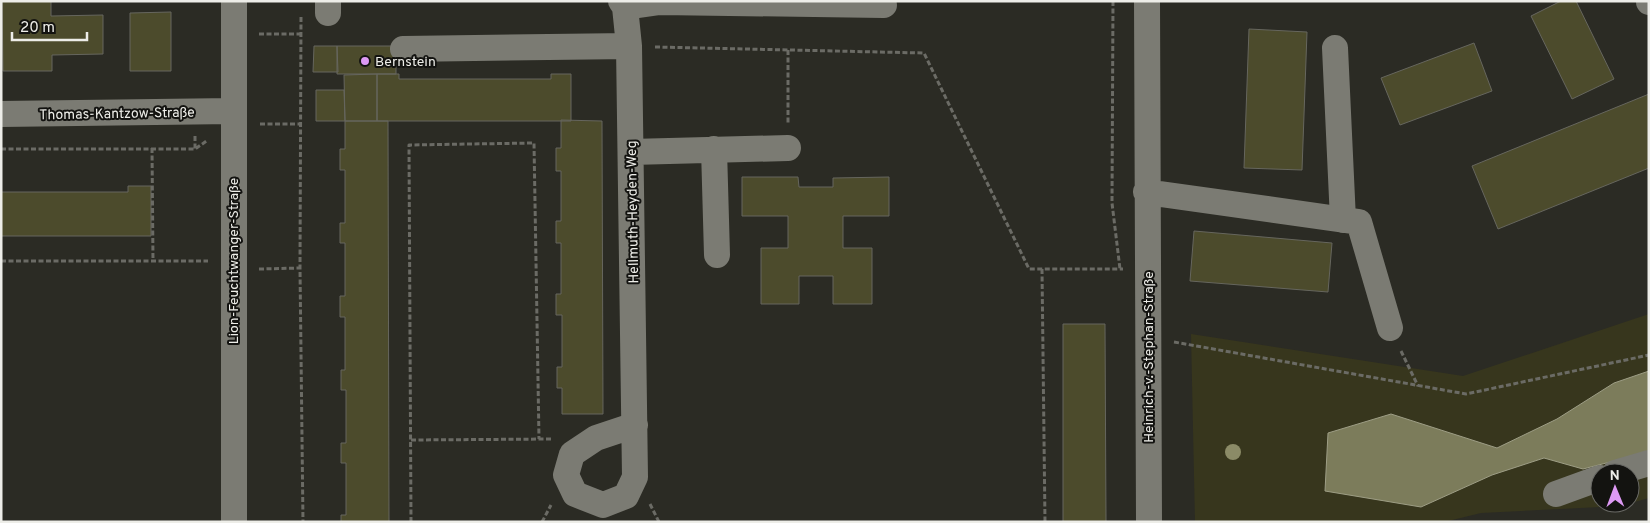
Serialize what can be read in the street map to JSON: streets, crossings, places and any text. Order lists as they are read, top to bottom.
{
  "streets": {
    "street": [
      "Thomas-Kantzow-Straße",
      "Hellmuth-Heyden-Weg",
      "Lion-Feuchtwanger-Straße",
      "Heinrich-v.-Stephan-Straße"
    ]
  },
  "crossings": [
    ["Thomas-Kantzow-Straße", "Lion-Feuchtwanger-Straße"]
  ],
  "places": ["Bernstein"],
  "scale_bar": "20 m",
  "north": "top"
}
